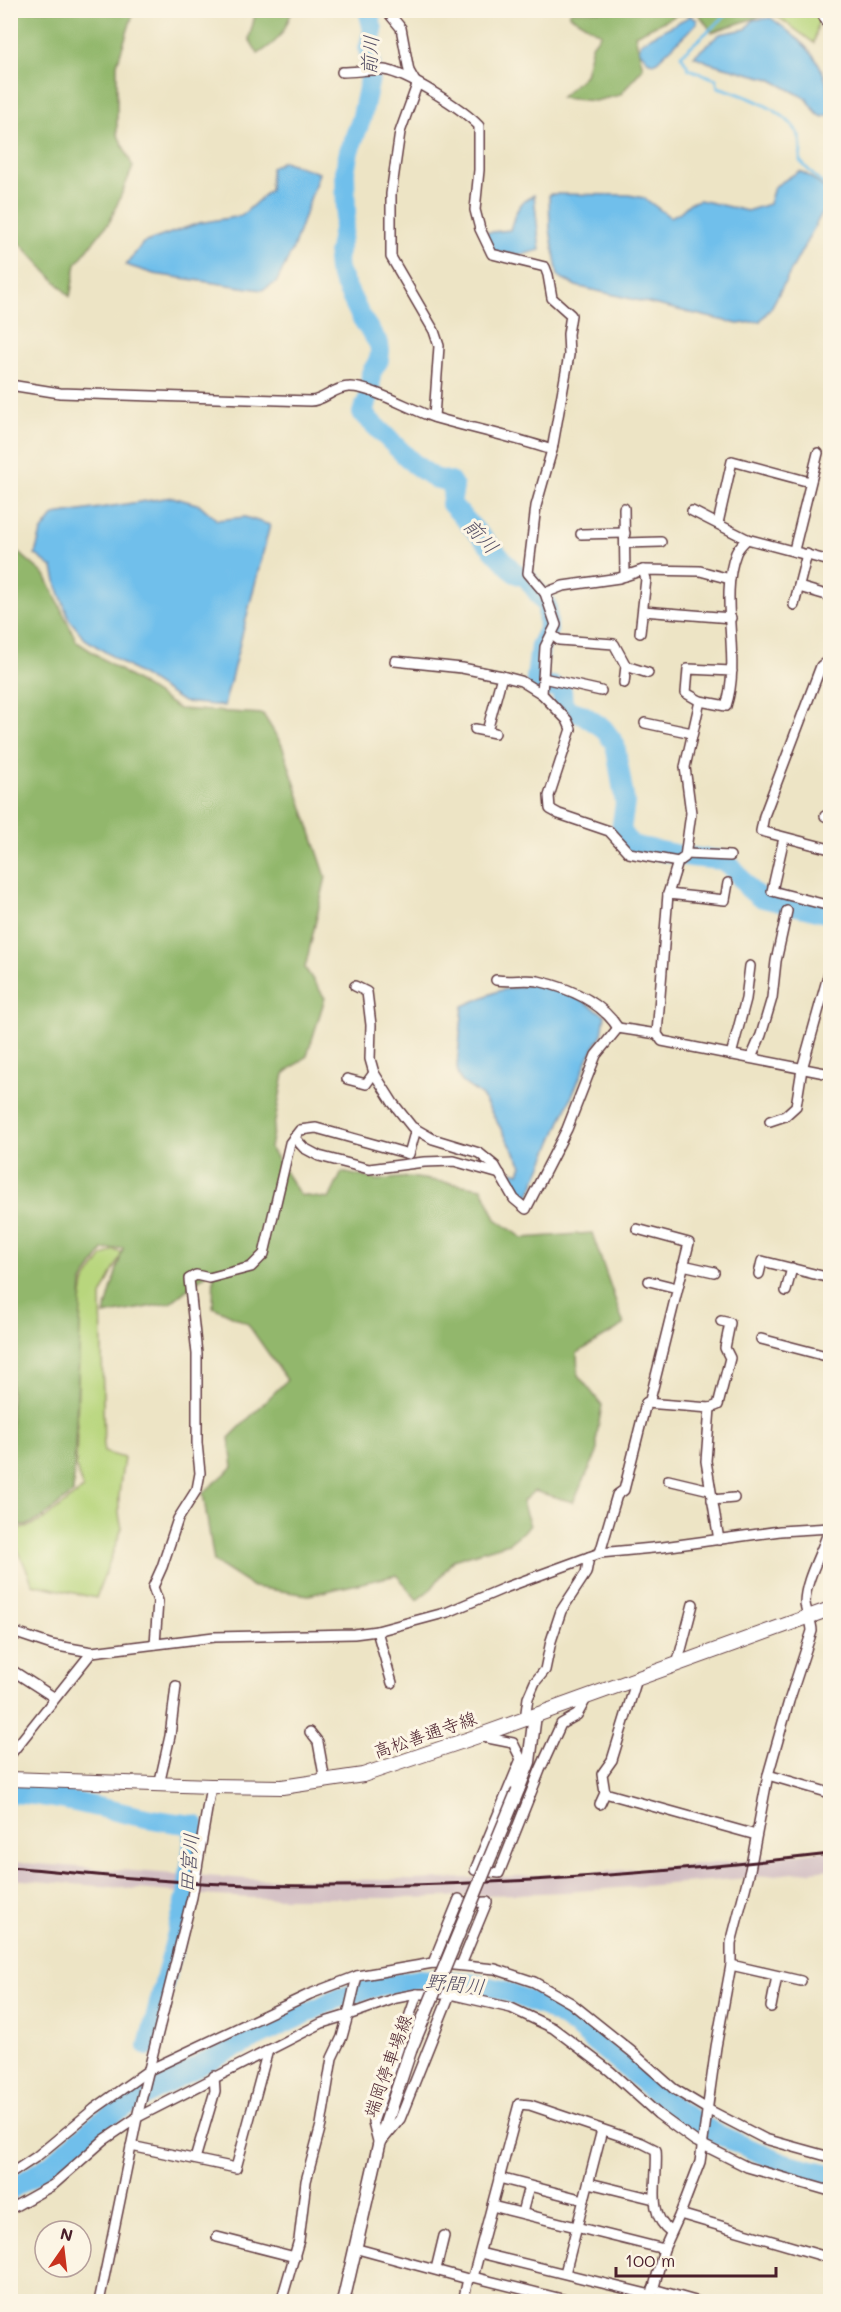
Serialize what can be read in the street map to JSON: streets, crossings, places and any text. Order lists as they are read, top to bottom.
{
  "streets": {
    "main road": ["高松善通寺線", "端岡停車場線"]
  },
  "crossings": [
    ["高松善通寺線", "端岡停車場線"]
  ],
  "water": ["前川", "田宮川", "野間川"],
  "scale_bar": "100 m",
  "north": "top"
}
